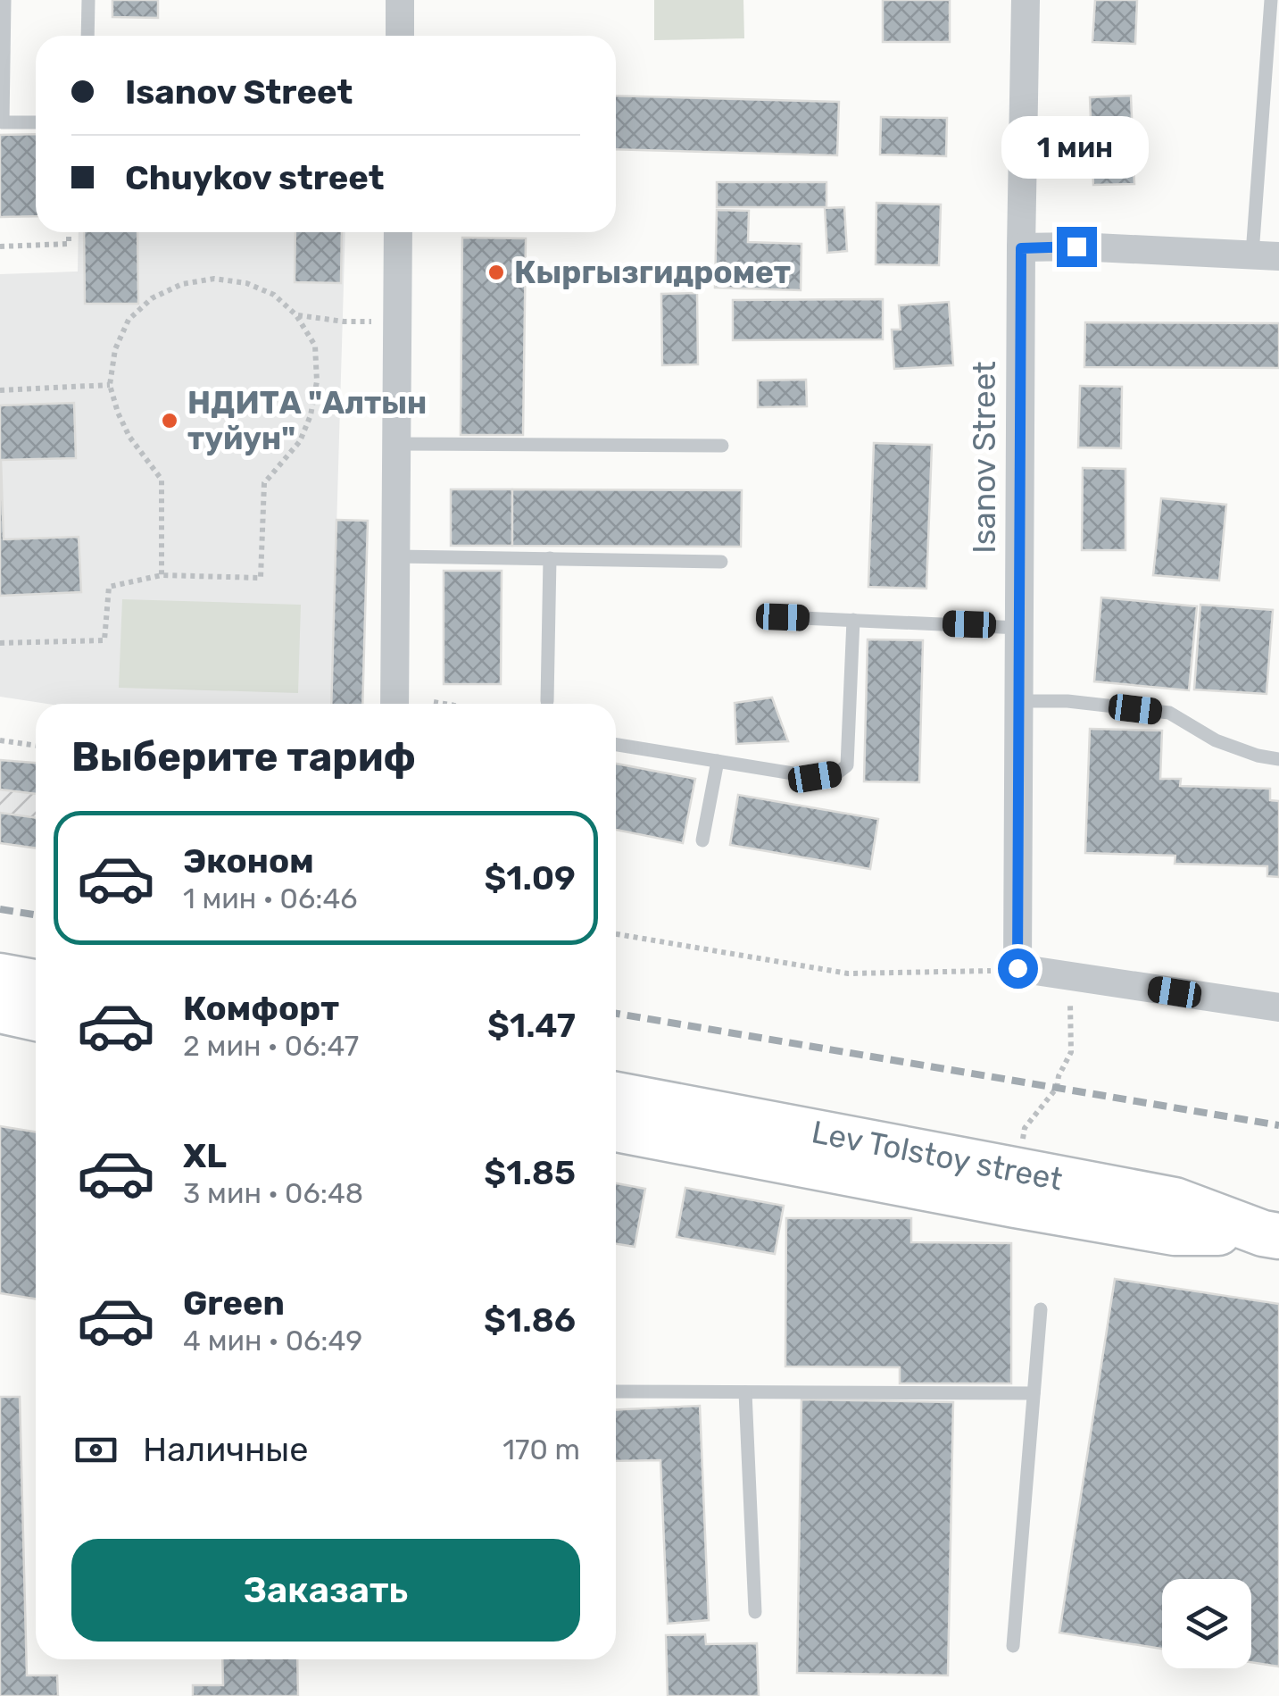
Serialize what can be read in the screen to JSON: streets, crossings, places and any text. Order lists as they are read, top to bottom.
{
  "streets": {
    "main road": ["Lev Tolstoy street"],
    "street": ["Isanov Street"]
  },
  "places": ["Кыргызгидромет", "НДИТА \"Алтын туйун\""],
  "page": {
    "banner": ["Isanov Street", "Chuykov street"],
    "bubble": "1 мин",
    "heading": "Выберите тариф",
    "list": [
      {
        "name": "Эконом",
        "note": "1 мин · 06:46",
        "value": "$1.09"
      },
      {
        "name": "Комфорт",
        "note": "2 мин · 06:47",
        "value": "$1.47"
      },
      {
        "name": "XL",
        "note": "3 мин · 06:48",
        "value": "$1.85"
      },
      {
        "name": "Green",
        "note": "4 мин · 06:49",
        "value": "$1.86"
      }
    ],
    "pay": ["Наличные", "170 m"],
    "buttons": "Заказать"
  }
}
